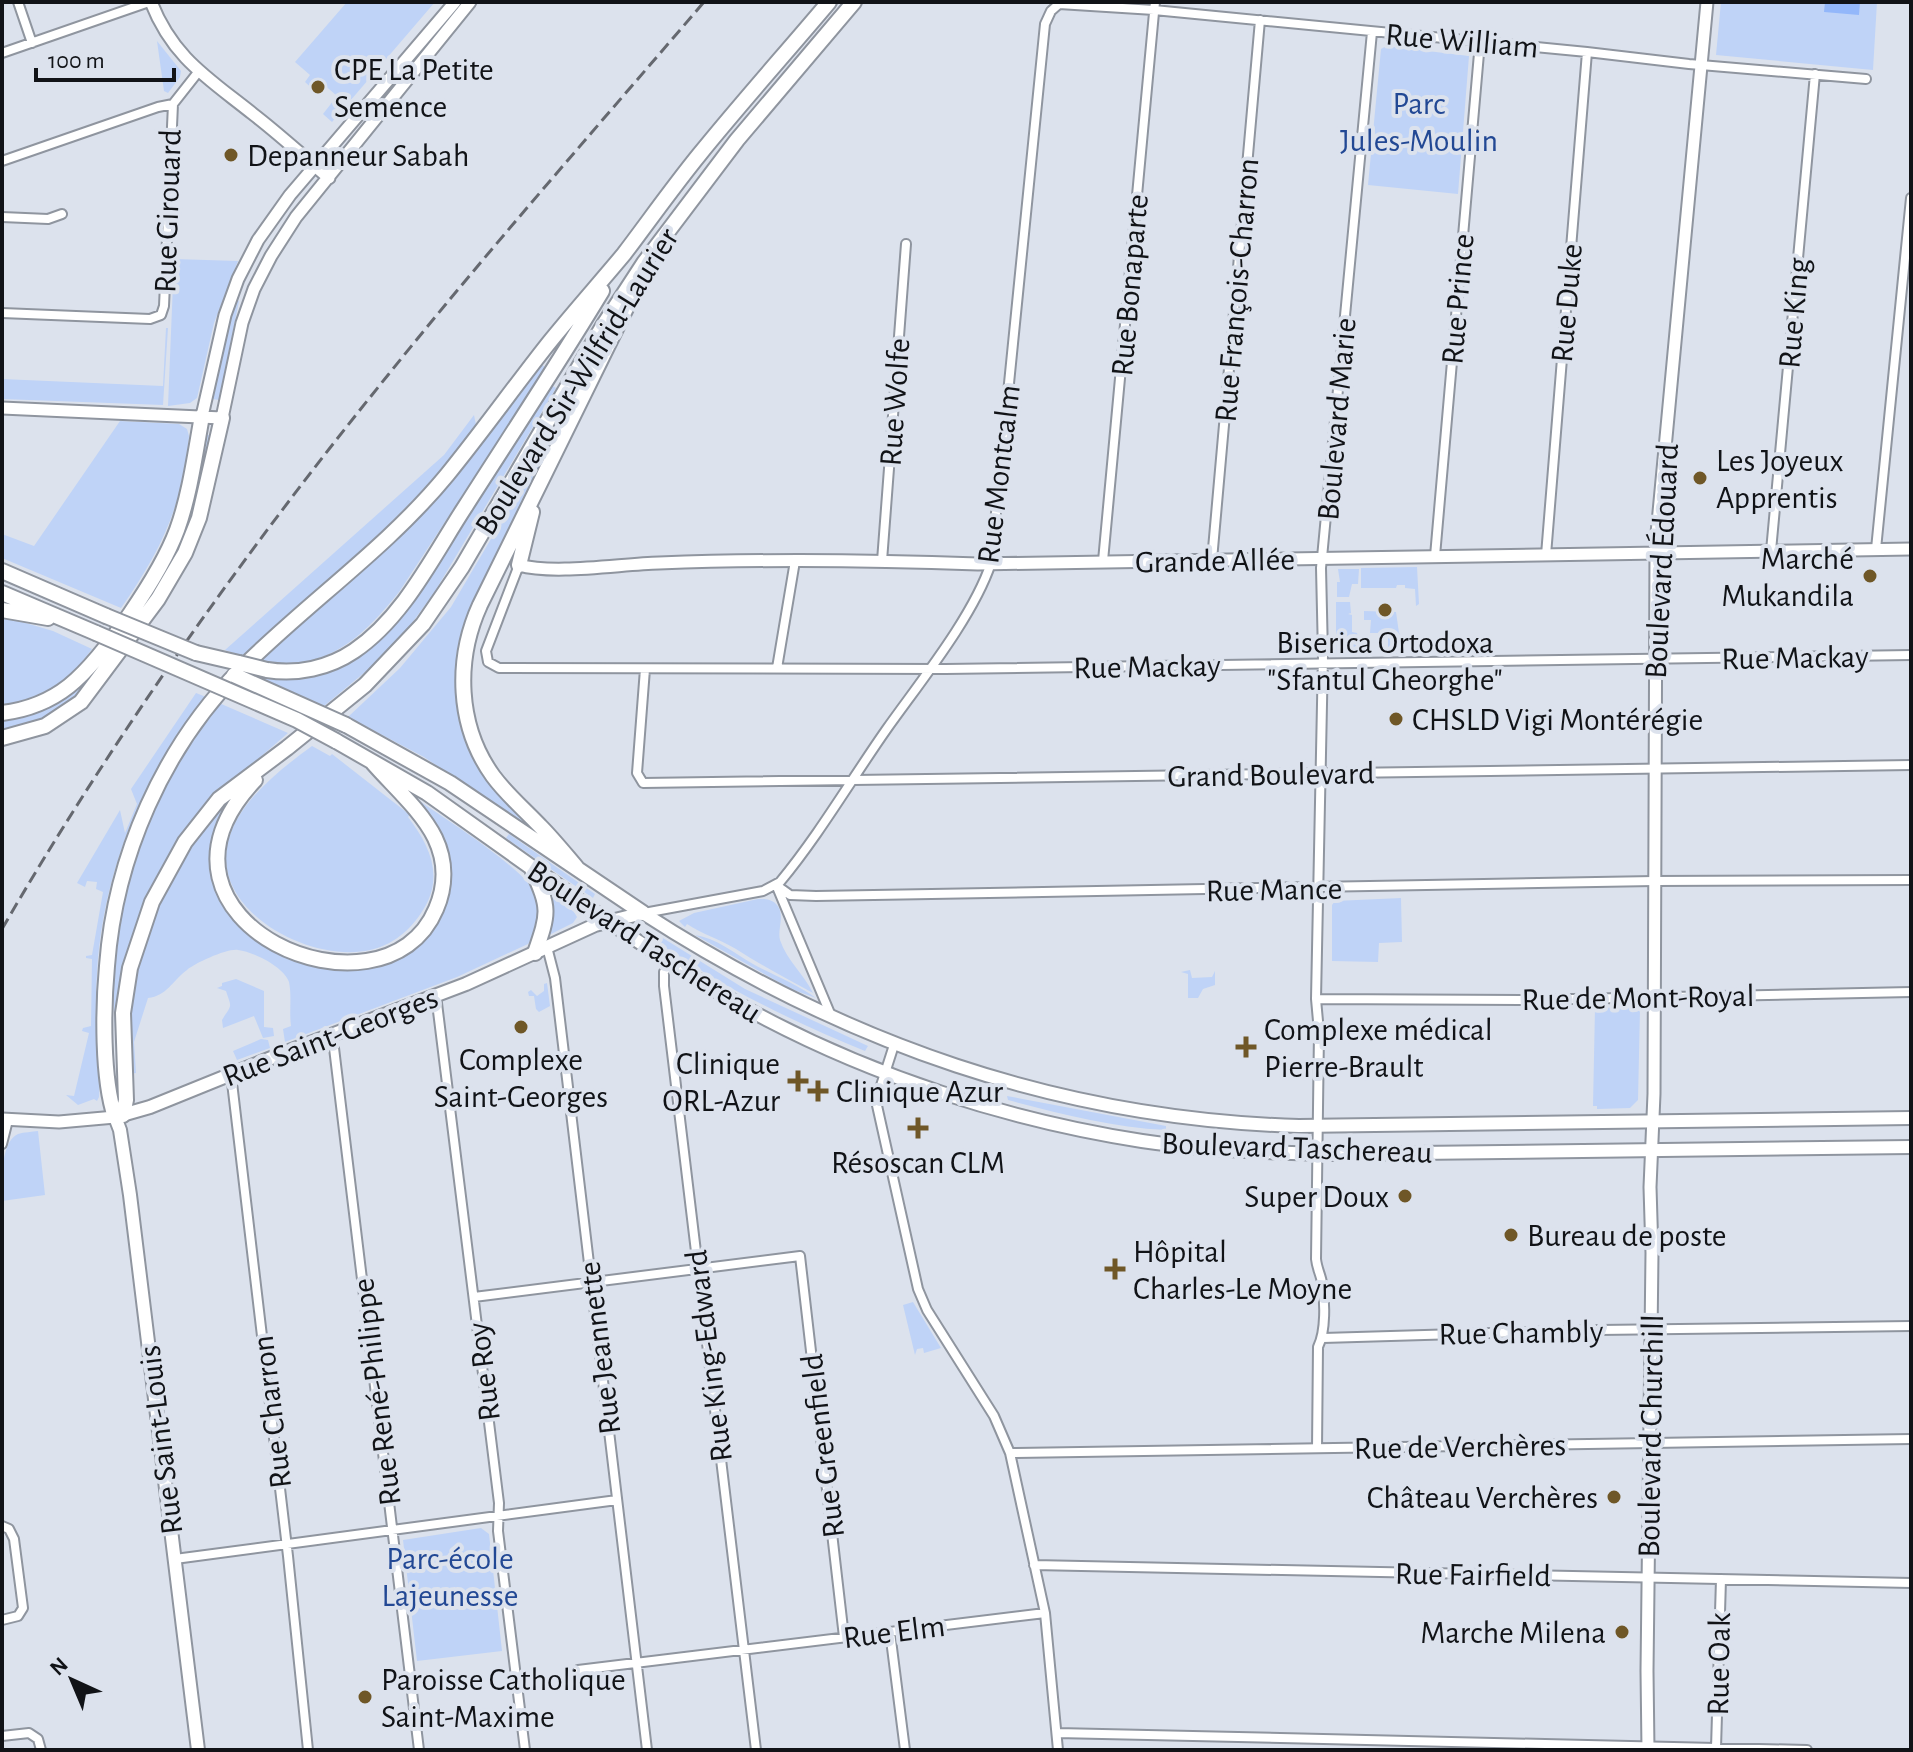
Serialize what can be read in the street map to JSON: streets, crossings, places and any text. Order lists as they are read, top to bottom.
{
  "streets": {
    "highway": ["Boulevard Sir-Wilfrid-Laurier", "Boulevard Taschereau"],
    "main road": [
      "Grande Allée",
      "Boulevard Édouard",
      "Rue Saint-Georges",
      "Boulevard Churchill",
      "Rue Saint-Louis"
    ],
    "street": [
      "Rue William",
      "Rue Girouard",
      "Rue Bonaparte",
      "Rue François-Charron",
      "Rue Prince",
      "Rue Duke",
      "Rue King",
      "Rue Wolfe",
      "Boulevard Marie",
      "Rue Montcalm",
      "Rue Mackay",
      "Grand Boulevard",
      "Rue Mance",
      "Rue de Mont-Royal",
      "Rue Chambly",
      "Rue Jeannette",
      "Rue King-Edward",
      "Rue Roy",
      "Rue René-Philippe",
      "Rue Charron",
      "Rue Greenfield",
      "Rue de Verchères",
      "Rue Fairfield",
      "Rue Elm",
      "Rue Oak"
    ]
  },
  "crossings": [
    ["Rue William", "Rue Bonaparte"],
    ["Rue William", "Rue François-Charron"],
    ["Rue William", "Rue Prince"],
    ["Rue William", "Rue Duke"],
    ["Rue William", "Rue King"],
    ["Rue William", "Boulevard Marie"],
    ["Rue William", "Rue Montcalm"],
    ["Rue William", "Boulevard Édouard"],
    ["Rue Bonaparte", "Grande Allée"],
    ["Rue François-Charron", "Grande Allée"],
    ["Rue Prince", "Grande Allée"],
    ["Rue Duke", "Grande Allée"],
    ["Rue King", "Grande Allée"],
    ["Rue Wolfe", "Grande Allée"],
    ["Boulevard Marie", "Grande Allée"],
    ["Boulevard Marie", "Rue Mackay"],
    ["Boulevard Marie", "Grand Boulevard"],
    ["Boulevard Marie", "Rue Mance"],
    ["Boulevard Marie", "Boulevard Taschereau"],
    ["Boulevard Marie", "Rue de Mont-Royal"],
    ["Boulevard Marie", "Rue Chambly"],
    ["Boulevard Marie", "Rue de Verchères"],
    ["Rue Montcalm", "Grande Allée"],
    ["Rue Montcalm", "Rue Mackay"],
    ["Rue Montcalm", "Grand Boulevard"],
    ["Rue Montcalm", "Rue Mance"],
    ["Grande Allée", "Boulevard Édouard"],
    ["Grande Allée", "Rue Mackay"],
    ["Boulevard Édouard", "Rue Mackay"],
    ["Boulevard Édouard", "Grand Boulevard"],
    ["Boulevard Édouard", "Rue Mance"],
    ["Boulevard Édouard", "Boulevard Taschereau"],
    ["Boulevard Édouard", "Rue de Mont-Royal"],
    ["Boulevard Édouard", "Boulevard Churchill"],
    ["Rue Mackay", "Grand Boulevard"],
    ["Boulevard Taschereau", "Rue Saint-Georges"],
    ["Boulevard Taschereau", "Rue King-Edward"],
    ["Boulevard Taschereau", "Boulevard Churchill"],
    ["Rue Saint-Georges", "Rue Jeannette"],
    ["Rue Saint-Georges", "Rue Roy"],
    ["Rue Saint-Georges", "Rue René-Philippe"],
    ["Rue Saint-Georges", "Rue Charron"],
    ["Rue Saint-Georges", "Rue Saint-Louis"],
    ["Rue Chambly", "Boulevard Churchill"],
    ["Rue Jeannette", "Rue Elm"],
    ["Rue King-Edward", "Rue Greenfield"],
    ["Rue King-Edward", "Rue Elm"],
    ["Boulevard Churchill", "Rue de Verchères"],
    ["Boulevard Churchill", "Rue Fairfield"],
    ["Rue Greenfield", "Rue Elm"],
    ["Rue Fairfield", "Rue Oak"]
  ],
  "parks": ["Parc Jules-Moulin", "Parc-école Lajeunesse"],
  "places": {
    "other": [
      "CPE La Petite Semence",
      "Depanneur Sabah",
      "Les Joyeux Apprentis",
      "Marché Mukandila",
      "Biserica Ortodoxa \"Sfantul Gheorghe\"",
      "CHSLD Vigi Montérégie",
      "Complexe Saint-Georges",
      "Super Doux",
      "Bureau de poste",
      "Château Verchères",
      "Marche Milena",
      "Paroisse Catholique Saint-Maxime"
    ],
    "health": [
      "Complexe médical Pierre-Brault",
      "Clinique ORL-Azur",
      "Clinique Azur",
      "Résoscan CLM",
      "Hôpital Charles-Le Moyne"
    ]
  },
  "scale_bar": "100 m",
  "north": "top left"
}
